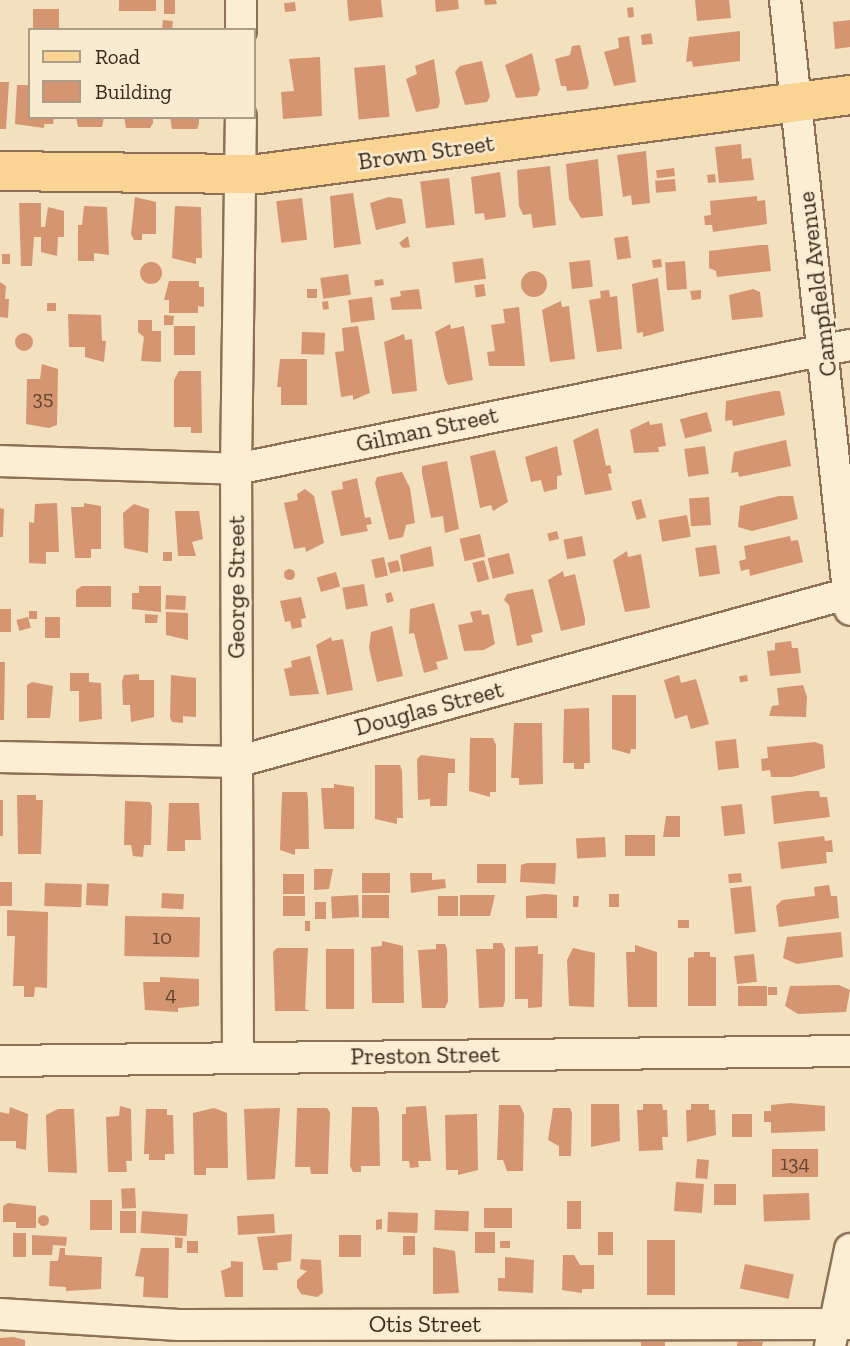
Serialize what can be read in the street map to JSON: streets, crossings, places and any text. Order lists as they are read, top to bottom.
{
  "streets": {
    "main road": ["Brown Street"],
    "street": [
      "Campfield Avenue",
      "Gilman Street",
      "George Street",
      "Douglas Street",
      "Preston Street",
      "Otis Street"
    ]
  },
  "crossings": [
    ["Brown Street", "Campfield Avenue"],
    ["Brown Street", "George Street"],
    ["Campfield Avenue", "Gilman Street"],
    ["Campfield Avenue", "Douglas Street"],
    ["Gilman Street", "George Street"],
    ["George Street", "Douglas Street"],
    ["George Street", "Preston Street"]
  ],
  "house_numbers": [
    "35",
    "10",
    "4",
    "134"
  ],
  "legend": ["Road", "Building"]
}
